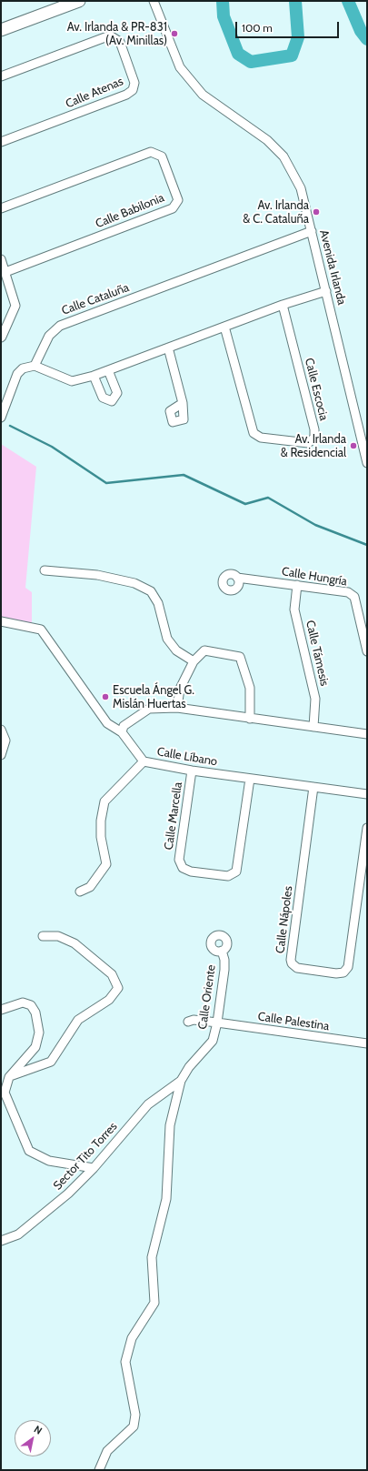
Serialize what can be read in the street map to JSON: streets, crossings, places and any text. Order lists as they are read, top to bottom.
{
  "streets": {
    "street": [
      "Calle Atenas",
      "Calle Babilonia",
      "Avenida Irlanda",
      "Calle Cataluña",
      "Calle Escocia",
      "Calle Hungría",
      "Calle Támesis",
      "Calle Líbano",
      "Calle Marcella",
      "Calle Nápoles",
      "Calle Oriente",
      "Calle Palestina",
      "Sector Tito Torres"
    ]
  },
  "crossings": [
    ["Avenida Irlanda", "Calle Cataluña"],
    ["Calle Hungría", "Calle Támesis"],
    ["Calle Líbano", "Calle Marcella"],
    ["Calle Líbano", "Calle Nápoles"],
    ["Calle Oriente", "Calle Palestina"],
    ["Calle Oriente", "Sector Tito Torres"]
  ],
  "places": [
    "Av. Irlanda & PR-831 (Av. Minillas)",
    "Av. Irlanda & C. Cataluña",
    "Av. Irlanda & Residencial",
    "Escuela Ángel G. Mislán Huertas"
  ],
  "scale_bar": "100 m",
  "north": "top right"
}
